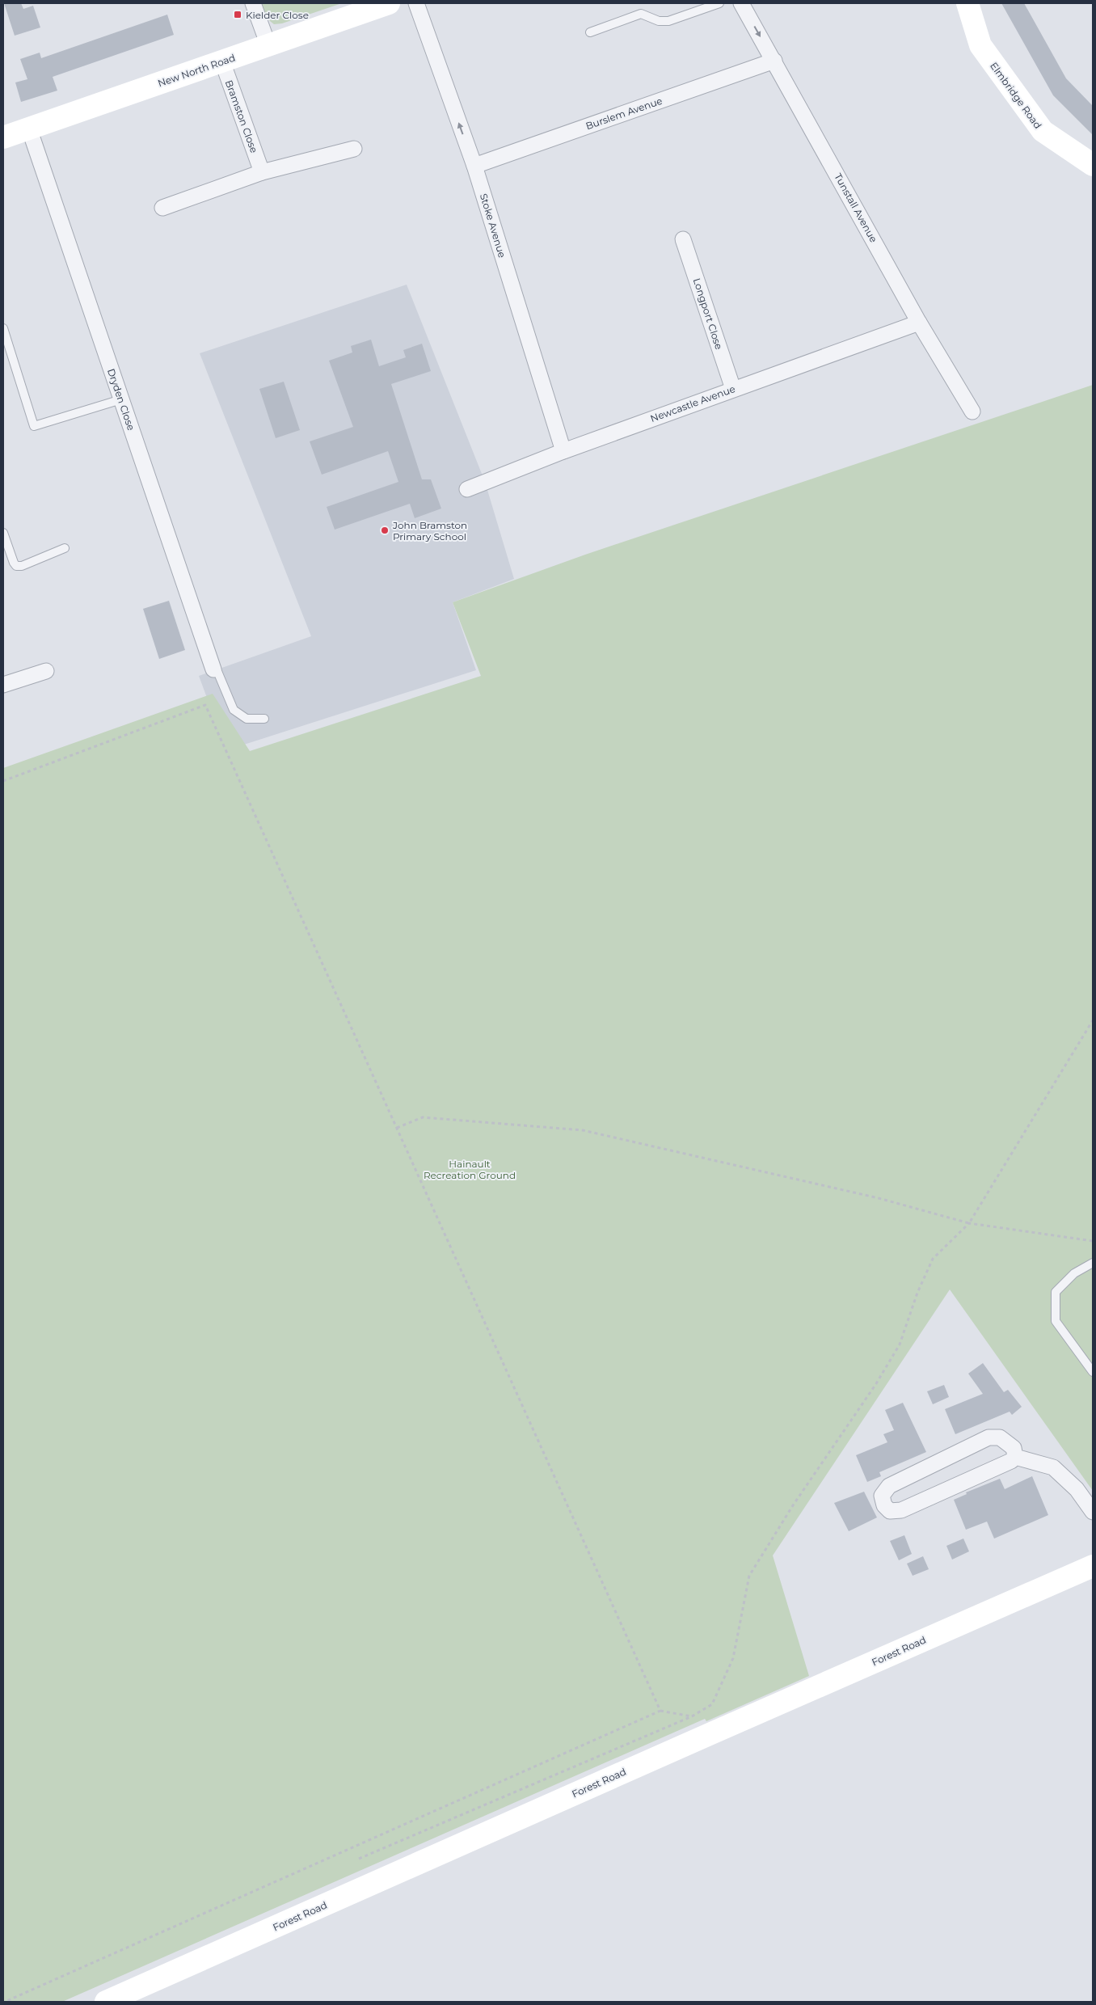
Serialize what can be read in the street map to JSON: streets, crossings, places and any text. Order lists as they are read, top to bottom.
{
  "streets": {
    "street": [
      "New North Road",
      "Elmbridge Road",
      "Burslem Avenue",
      "Bramston Close",
      "Tunstall Avenue",
      "Stoke Avenue",
      "Longport Close",
      "Dryden Close",
      "Newcastle Avenue",
      "Forest Road"
    ]
  },
  "crossings": [
    ["New North Road", "Bramston Close"],
    ["New North Road", "Dryden Close"],
    ["Burslem Avenue", "Tunstall Avenue"],
    ["Burslem Avenue", "Stoke Avenue"],
    ["Tunstall Avenue", "Newcastle Avenue"],
    ["Stoke Avenue", "Newcastle Avenue"],
    ["Longport Close", "Newcastle Avenue"]
  ],
  "one_way": ["Stoke Avenue"],
  "parks": ["Hainault Recreation Ground"],
  "places": {
    "transit": ["Kielder Close"],
    "other": ["John Bramston Primary School"]
  }
}
